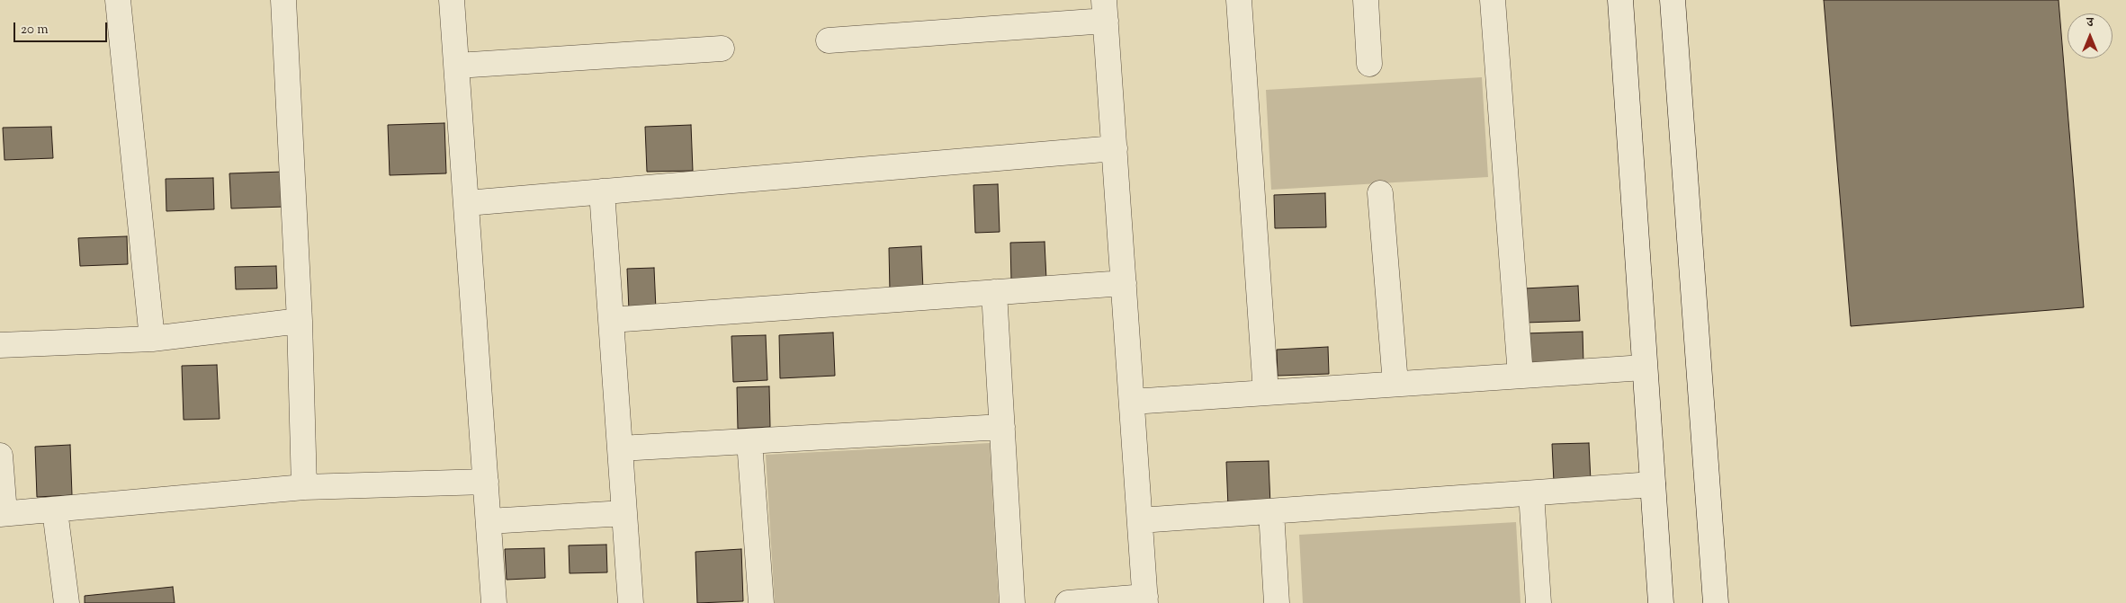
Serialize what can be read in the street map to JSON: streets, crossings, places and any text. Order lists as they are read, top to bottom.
{
  "scale_bar": "20 m",
  "north": "top"
}
